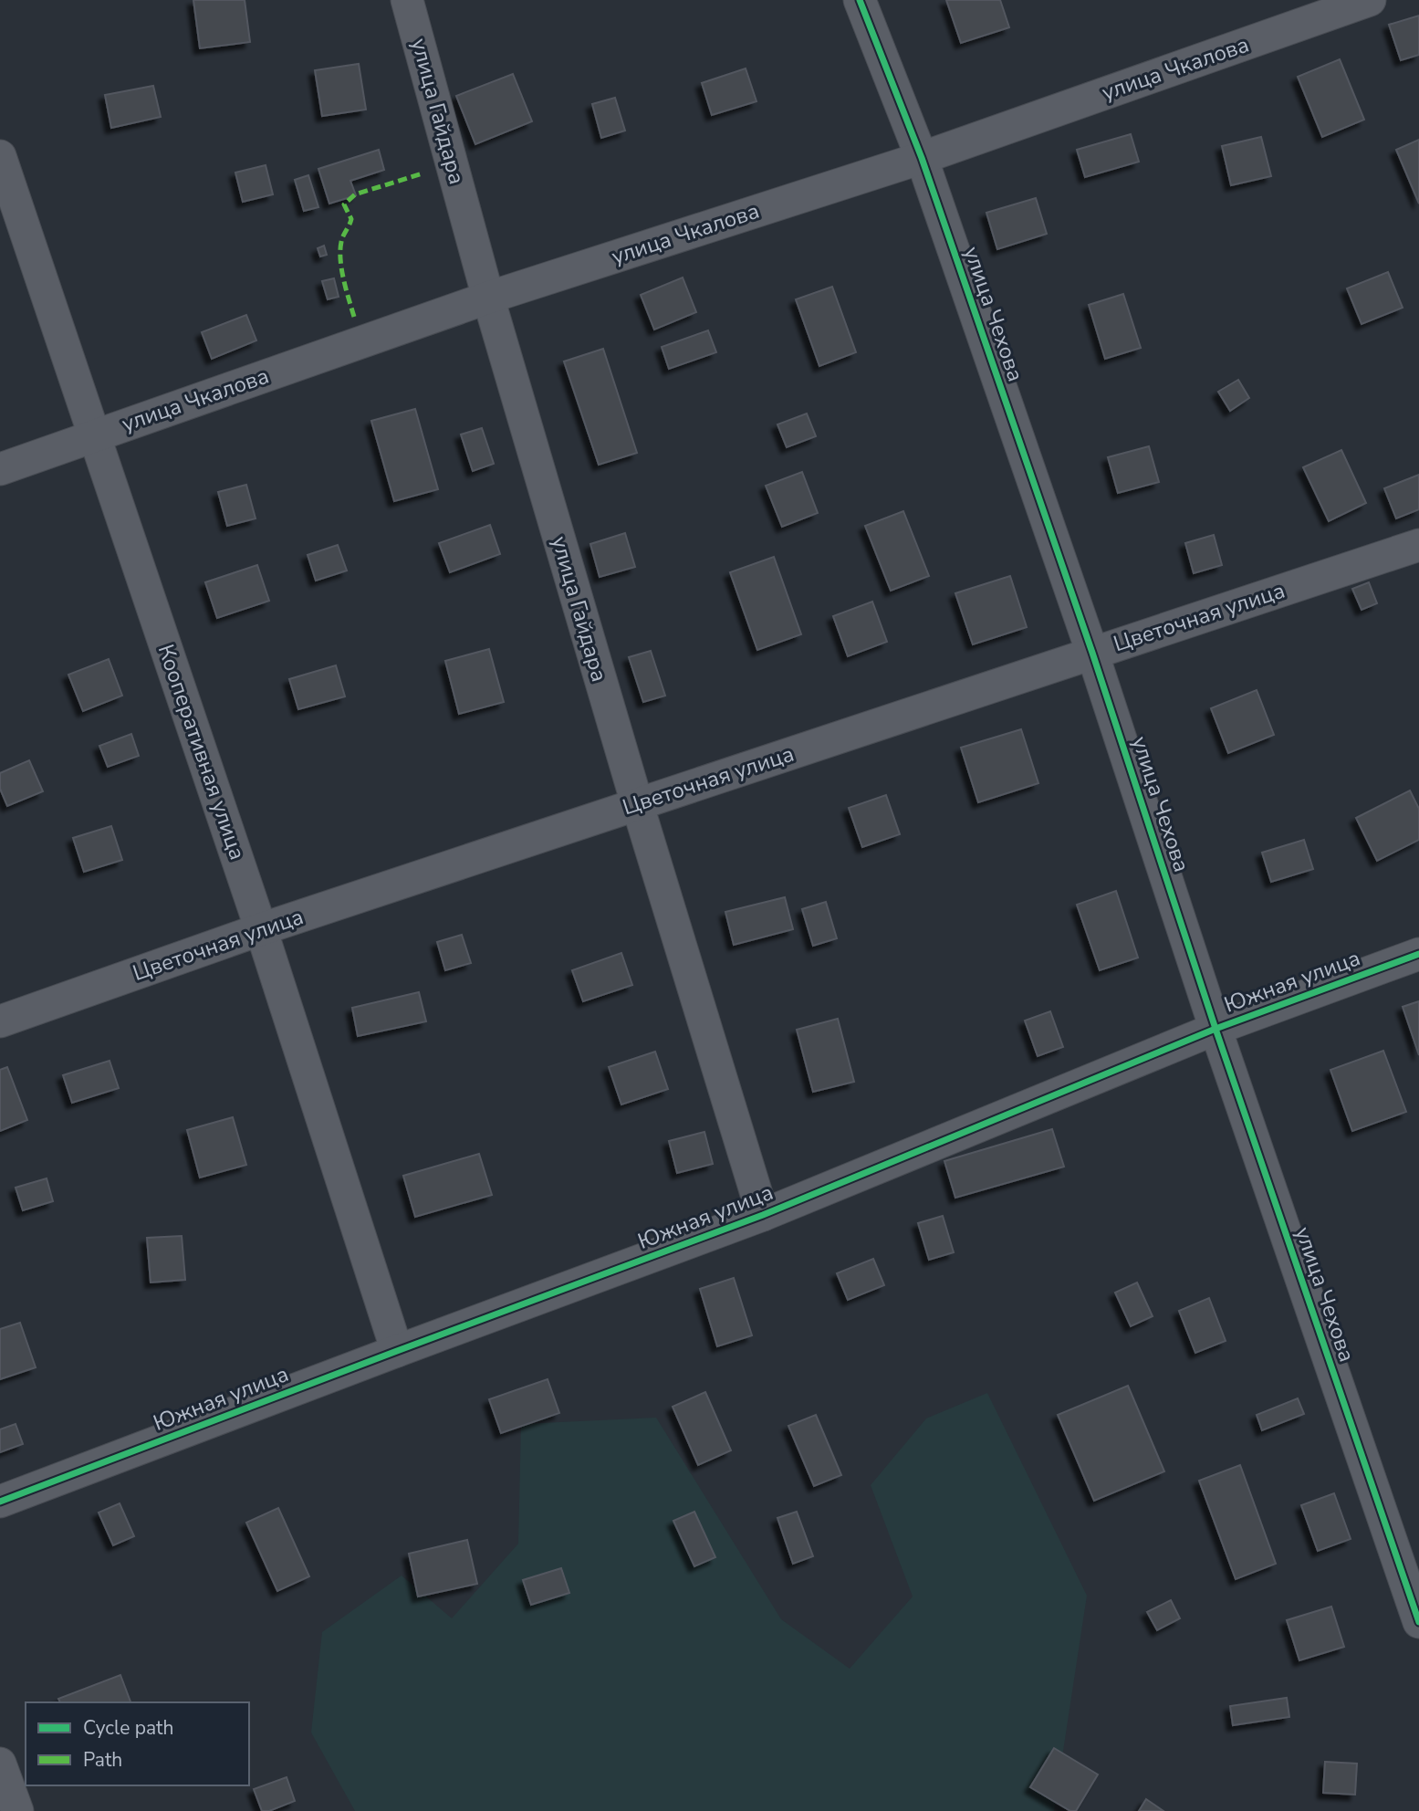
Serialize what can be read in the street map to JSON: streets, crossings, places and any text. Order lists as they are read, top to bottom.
{
  "streets": {
    "street": [
      "улица Чкалова",
      "улица Гайдара",
      "улица Чехова",
      "Цветочная улица",
      "Кооперативная улица",
      "Южная улица"
    ]
  },
  "crossings": [
    ["улица Чкалова", "улица Гайдара"],
    ["улица Чкалова", "улица Чехова"],
    ["улица Чкалова", "Кооперативная улица"],
    ["улица Гайдара", "Цветочная улица"],
    ["улица Гайдара", "Южная улица"],
    ["улица Чехова", "Цветочная улица"],
    ["улица Чехова", "Южная улица"],
    ["Цветочная улица", "Кооперативная улица"],
    ["Кооперативная улица", "Южная улица"]
  ],
  "legend": ["Cycle path", "Path"]
}
